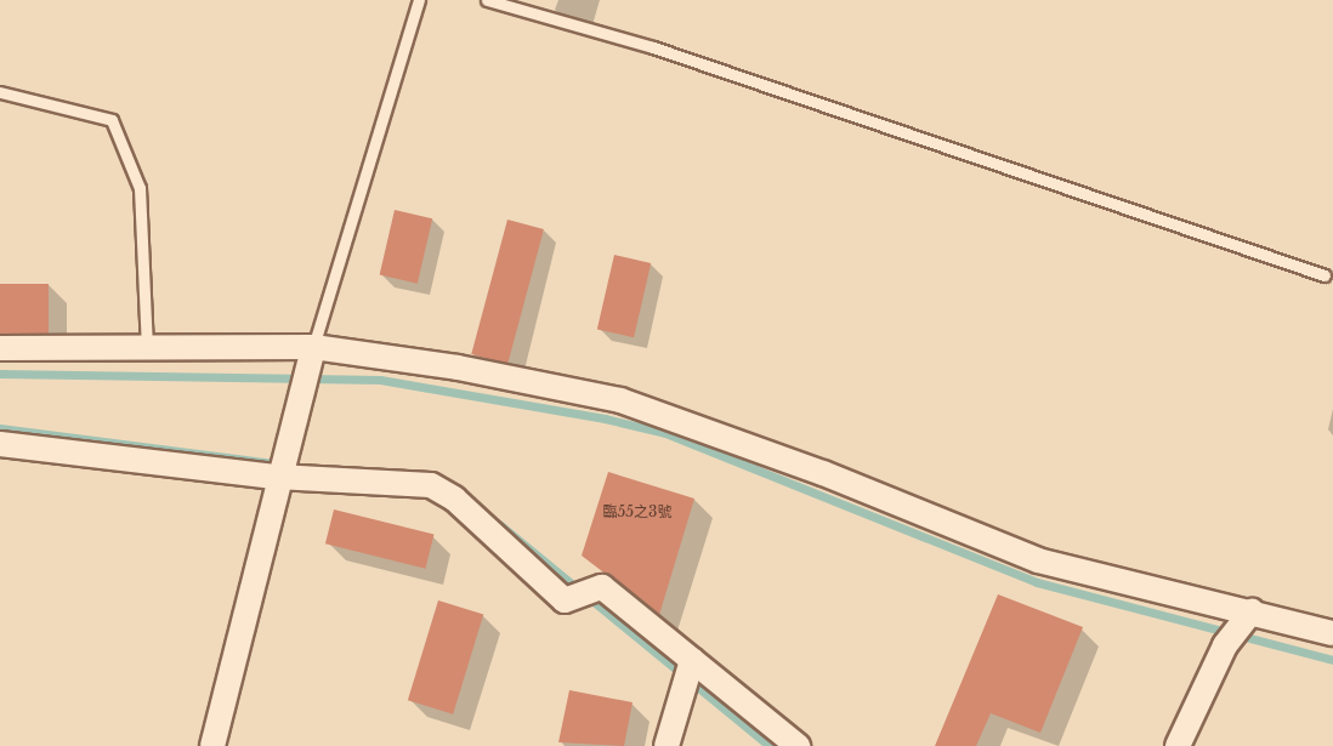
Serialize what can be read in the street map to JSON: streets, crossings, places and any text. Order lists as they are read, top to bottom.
{
  "house_numbers": ["臨55之3號"]
}
